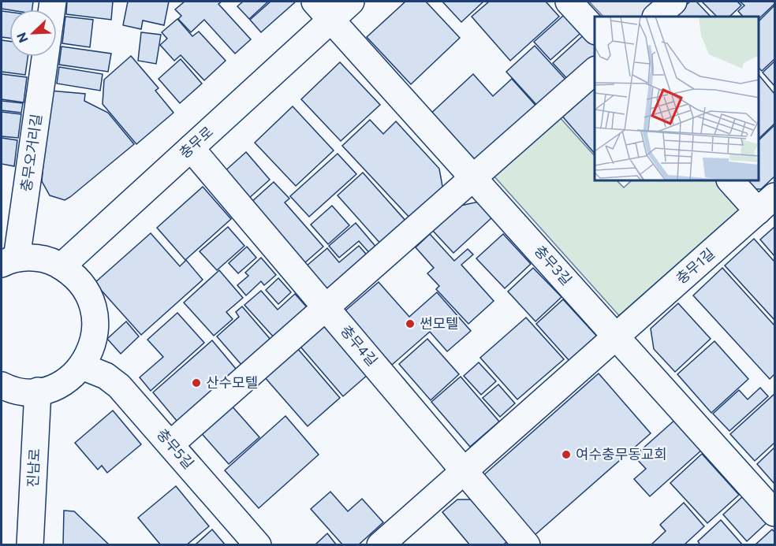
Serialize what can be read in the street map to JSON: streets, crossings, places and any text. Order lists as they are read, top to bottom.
{
  "streets": {
    "street": [
      "충무로",
      "충무오거리길",
      "충무3길",
      "충무1길",
      "충무4길",
      "충무5길",
      "진남로"
    ]
  },
  "crossings": [
    ["충무로", "충무3길"],
    ["충무로", "충무4길"],
    ["충무3길", "충무1길"],
    ["충무1길", "충무4길"]
  ],
  "places": ["썬모텔", "산수모텔", "여수충무동교회"],
  "north": "bottom left"
}
